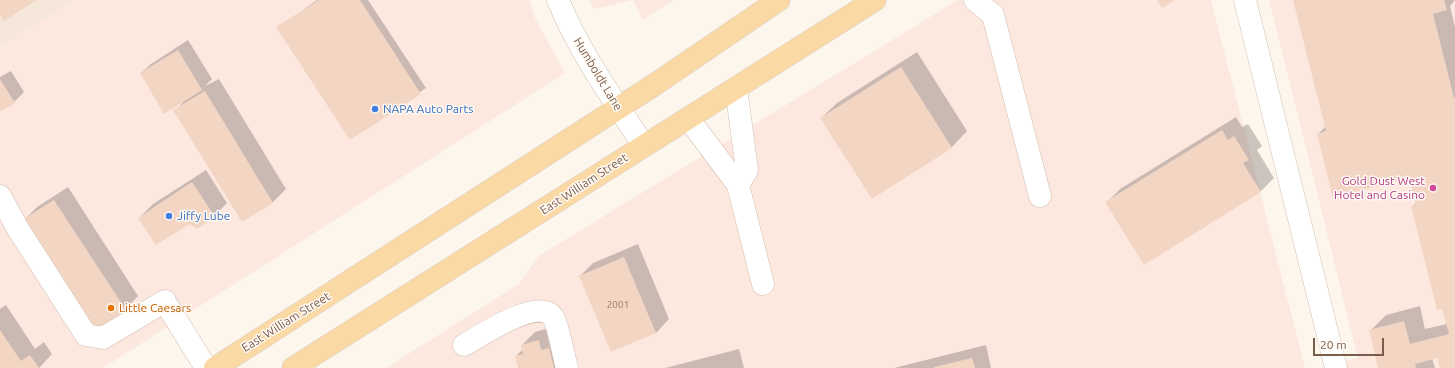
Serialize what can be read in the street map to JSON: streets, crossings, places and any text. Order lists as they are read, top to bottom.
{
  "streets": {
    "main road": ["East William Street"],
    "street": ["Humboldt Lane"]
  },
  "crossings": [
    ["Humboldt Lane", "East William Street"]
  ],
  "places": [
    "NAPA Auto Parts",
    "Gold Dust West Hotel and Casino",
    "Jiffy Lube",
    "Little Caesars"
  ],
  "house_numbers": ["2001"],
  "scale_bar": "20 m"
}
